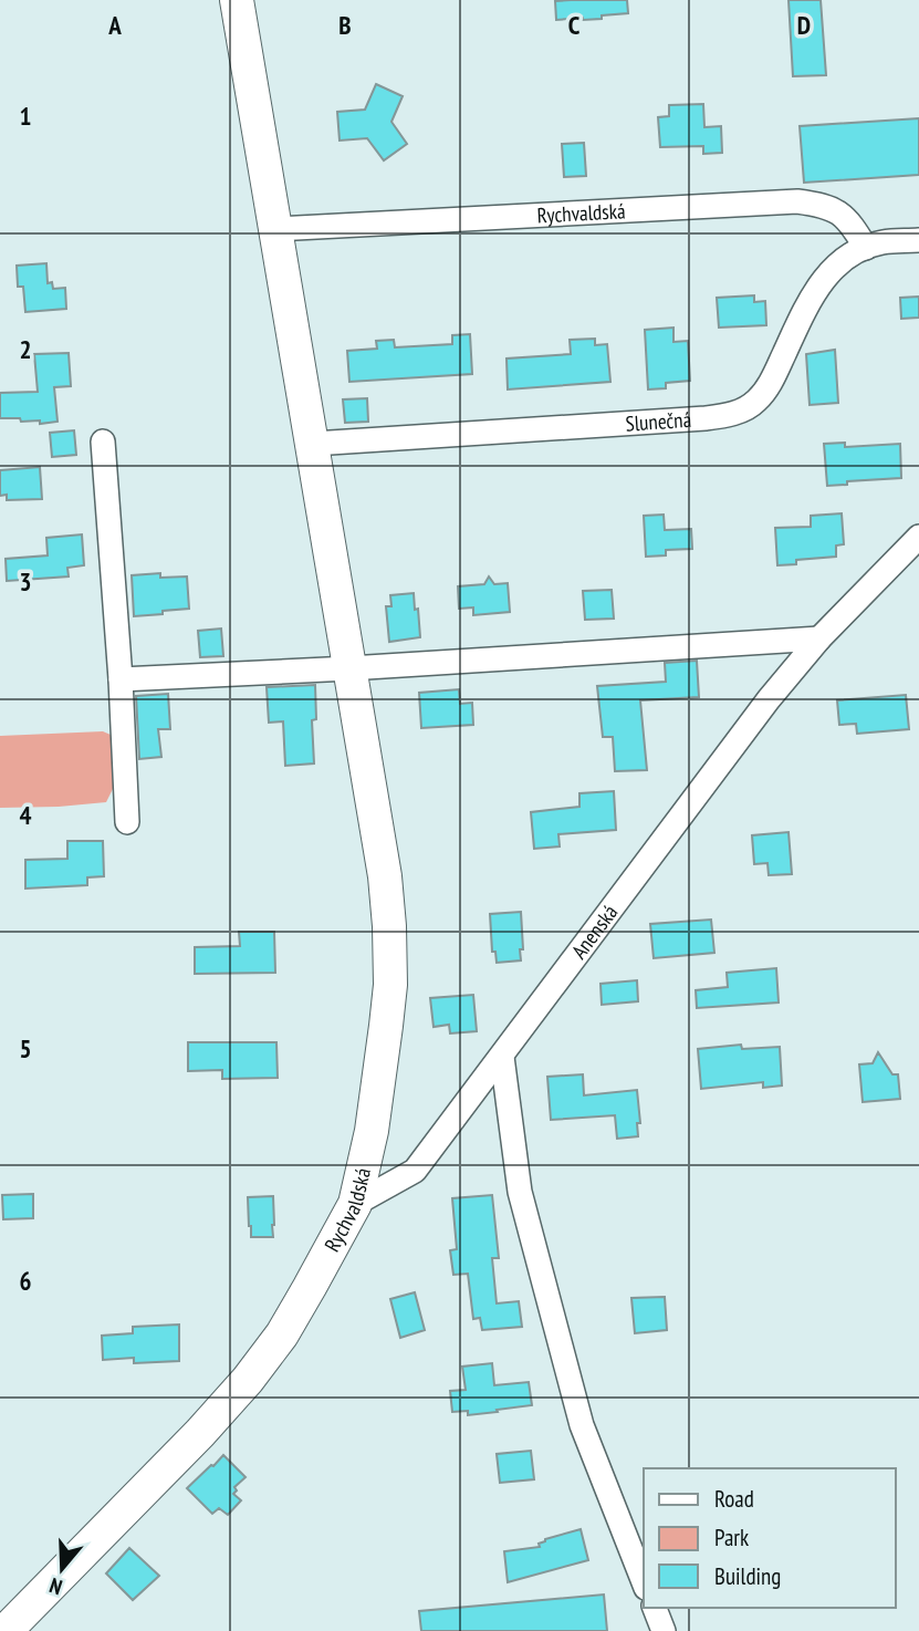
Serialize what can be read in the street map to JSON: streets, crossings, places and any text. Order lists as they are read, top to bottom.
{
  "streets": {
    "street": ["Rychvaldská", "Slunečná", "Anenská"]
  },
  "crossings": [
    ["Rychvaldská", "Slunečná"],
    ["Rychvaldská", "Anenská"]
  ],
  "legend": ["Road", "Park", "Building"],
  "north": "bottom",
  "grid": {
    "columns": [
      "A",
      "B",
      "C",
      "D"
    ],
    "rows": [
      "1",
      "2",
      "3",
      "4",
      "5",
      "6"
    ]
  }
}
